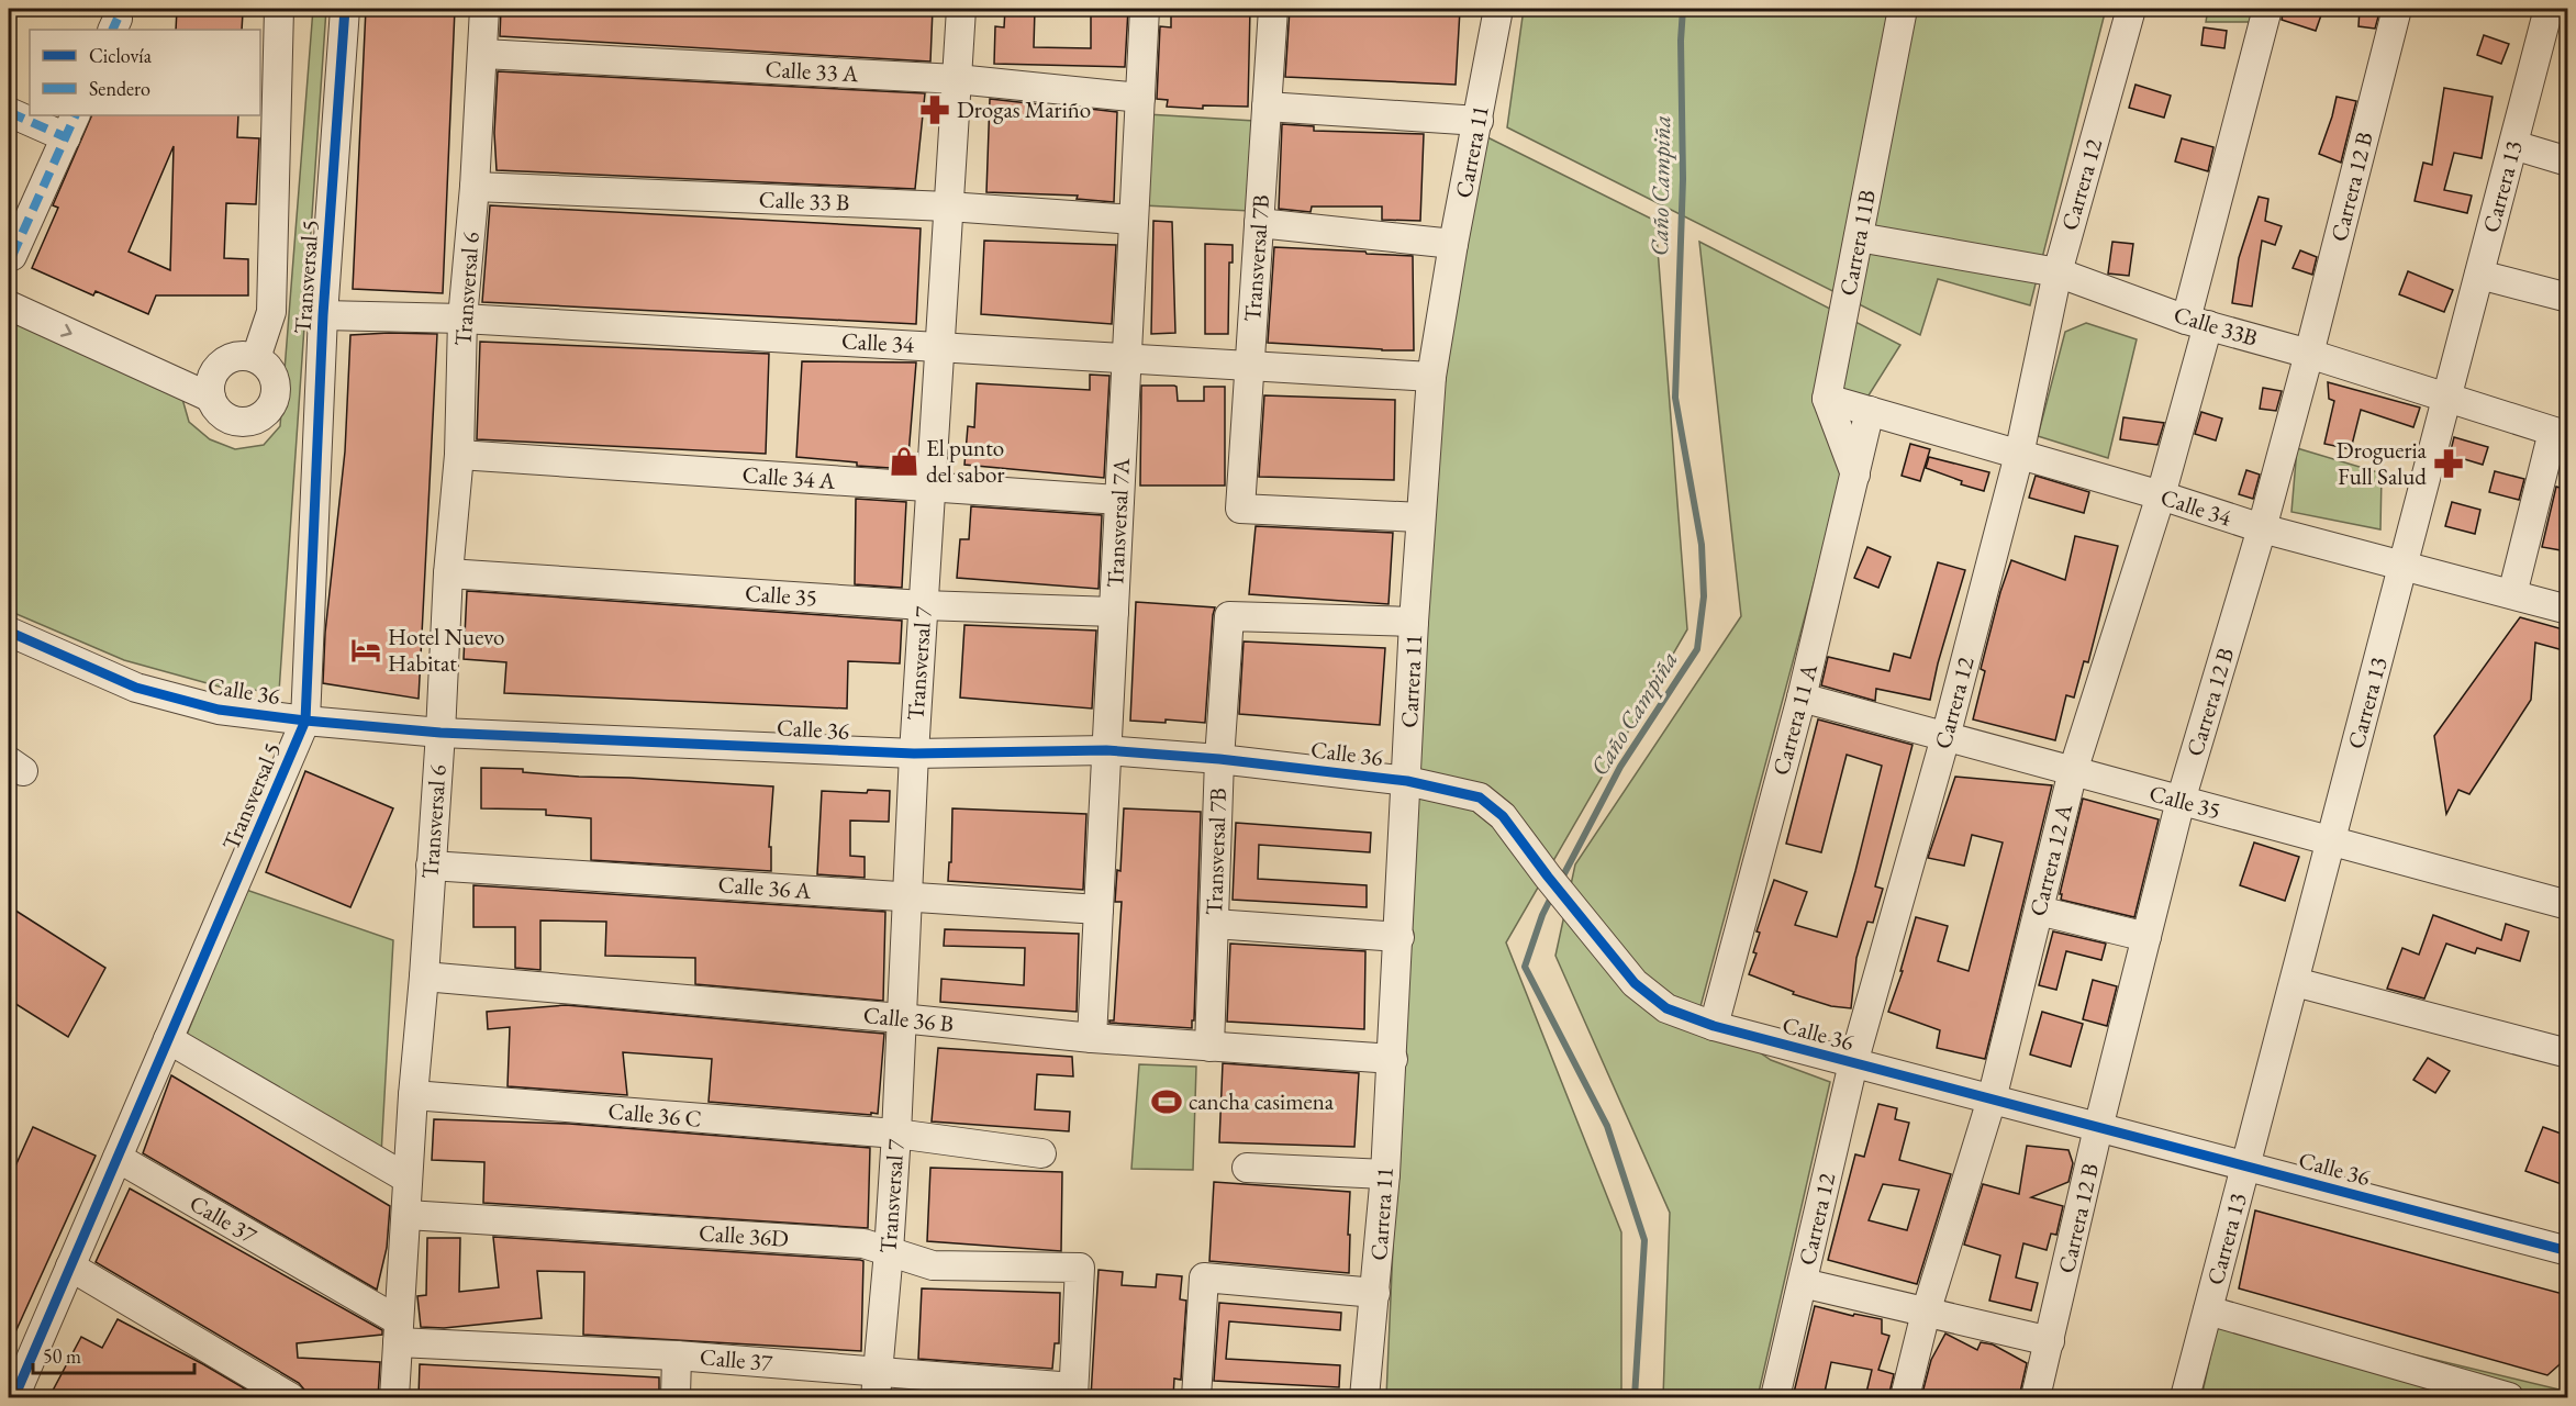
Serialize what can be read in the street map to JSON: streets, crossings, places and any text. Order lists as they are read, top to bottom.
{
  "streets": {
    "street": [
      "Calle 33 A",
      "Carrera 11",
      "Carrera 12",
      "Carrera 12 B",
      "Carrera 13",
      "Calle 33 B",
      "Carrera 11B",
      "Transversal 7B",
      "Transversal 5",
      "Transversal 6",
      "Calle 33B",
      "Calle 34",
      "Calle 34 A",
      "Transversal 7A",
      "Calle 35",
      "Transversal 7",
      "Calle 36",
      "Carrera 11 A",
      "Carrera 12 A",
      "Calle 36 A",
      "Calle 36 B",
      "Calle 36 C",
      "Calle 37",
      "Calle 36D"
    ]
  },
  "crossings": [
    ["Calle 33 A", "Transversal 6"],
    ["Calle 33 A", "Transversal 7A"],
    ["Calle 33 A", "Transversal 7"],
    ["Carrera 11", "Transversal 7B"],
    ["Carrera 11", "Calle 34"],
    ["Carrera 11", "Calle 36"],
    ["Carrera 11", "Calle 36 B"],
    ["Carrera 12", "Calle 33B"],
    ["Carrera 12", "Calle 34"],
    ["Carrera 12", "Calle 35"],
    ["Carrera 12", "Calle 36"],
    ["Carrera 12 B", "Calle 33B"],
    ["Carrera 12 B", "Calle 34"],
    ["Carrera 12 B", "Calle 35"],
    ["Carrera 12 B", "Calle 36"],
    ["Carrera 13", "Calle 33B"],
    ["Carrera 13", "Calle 34"],
    ["Carrera 13", "Calle 35"],
    ["Carrera 13", "Calle 36"],
    ["Calle 33 B", "Transversal 6"],
    ["Calle 33 B", "Transversal 7A"],
    ["Calle 33 B", "Transversal 7"],
    ["Carrera 11B", "Calle 33B"],
    ["Carrera 11B", "Calle 34"],
    ["Transversal 7B", "Calle 34"],
    ["Transversal 7B", "Calle 36"],
    ["Transversal 7B", "Calle 36 B"],
    ["Transversal 5", "Calle 34"],
    ["Transversal 5", "Calle 36"],
    ["Transversal 5", "Calle 37"],
    ["Transversal 6", "Calle 34"],
    ["Transversal 6", "Calle 34 A"],
    ["Transversal 6", "Calle 35"],
    ["Transversal 6", "Calle 36"],
    ["Transversal 6", "Calle 36 A"],
    ["Transversal 6", "Calle 36 B"],
    ["Transversal 6", "Calle 36 C"],
    ["Transversal 6", "Calle 37"],
    ["Transversal 6", "Calle 36D"],
    ["Calle 33B", "Carrera 12 A"],
    ["Calle 34", "Transversal 7A"],
    ["Calle 34", "Transversal 7"],
    ["Calle 34", "Carrera 11 A"],
    ["Calle 34", "Carrera 12 A"],
    ["Calle 34 A", "Transversal 7A"],
    ["Calle 34 A", "Transversal 7"],
    ["Transversal 7A", "Calle 35"],
    ["Transversal 7A", "Calle 36"],
    ["Transversal 7A", "Calle 36 A"],
    ["Transversal 7A", "Calle 36 B"],
    ["Calle 35", "Transversal 7"],
    ["Calle 35", "Carrera 11 A"],
    ["Calle 35", "Carrera 12 A"],
    ["Transversal 7", "Calle 36"],
    ["Transversal 7", "Calle 36 A"],
    ["Transversal 7", "Calle 36 B"],
    ["Transversal 7", "Calle 36 C"],
    ["Transversal 7", "Calle 37"],
    ["Transversal 7", "Calle 36D"],
    ["Calle 36", "Carrera 11 A"],
    ["Calle 36", "Carrera 12 A"],
    ["Calle 37", "Calle 36D"]
  ],
  "water": ["Caño Campiña"],
  "places": {
    "pharmacy": ["Drogas Mariño", "Drogueria Full Salud"],
    "shop": ["El punto del sabor"],
    "hotel": ["Hotel Nuevo Habitat"],
    "sports": ["cancha casimena"]
  },
  "legend": ["Ciclovía", "Sendero"],
  "scale_bar": "50 m"
}
